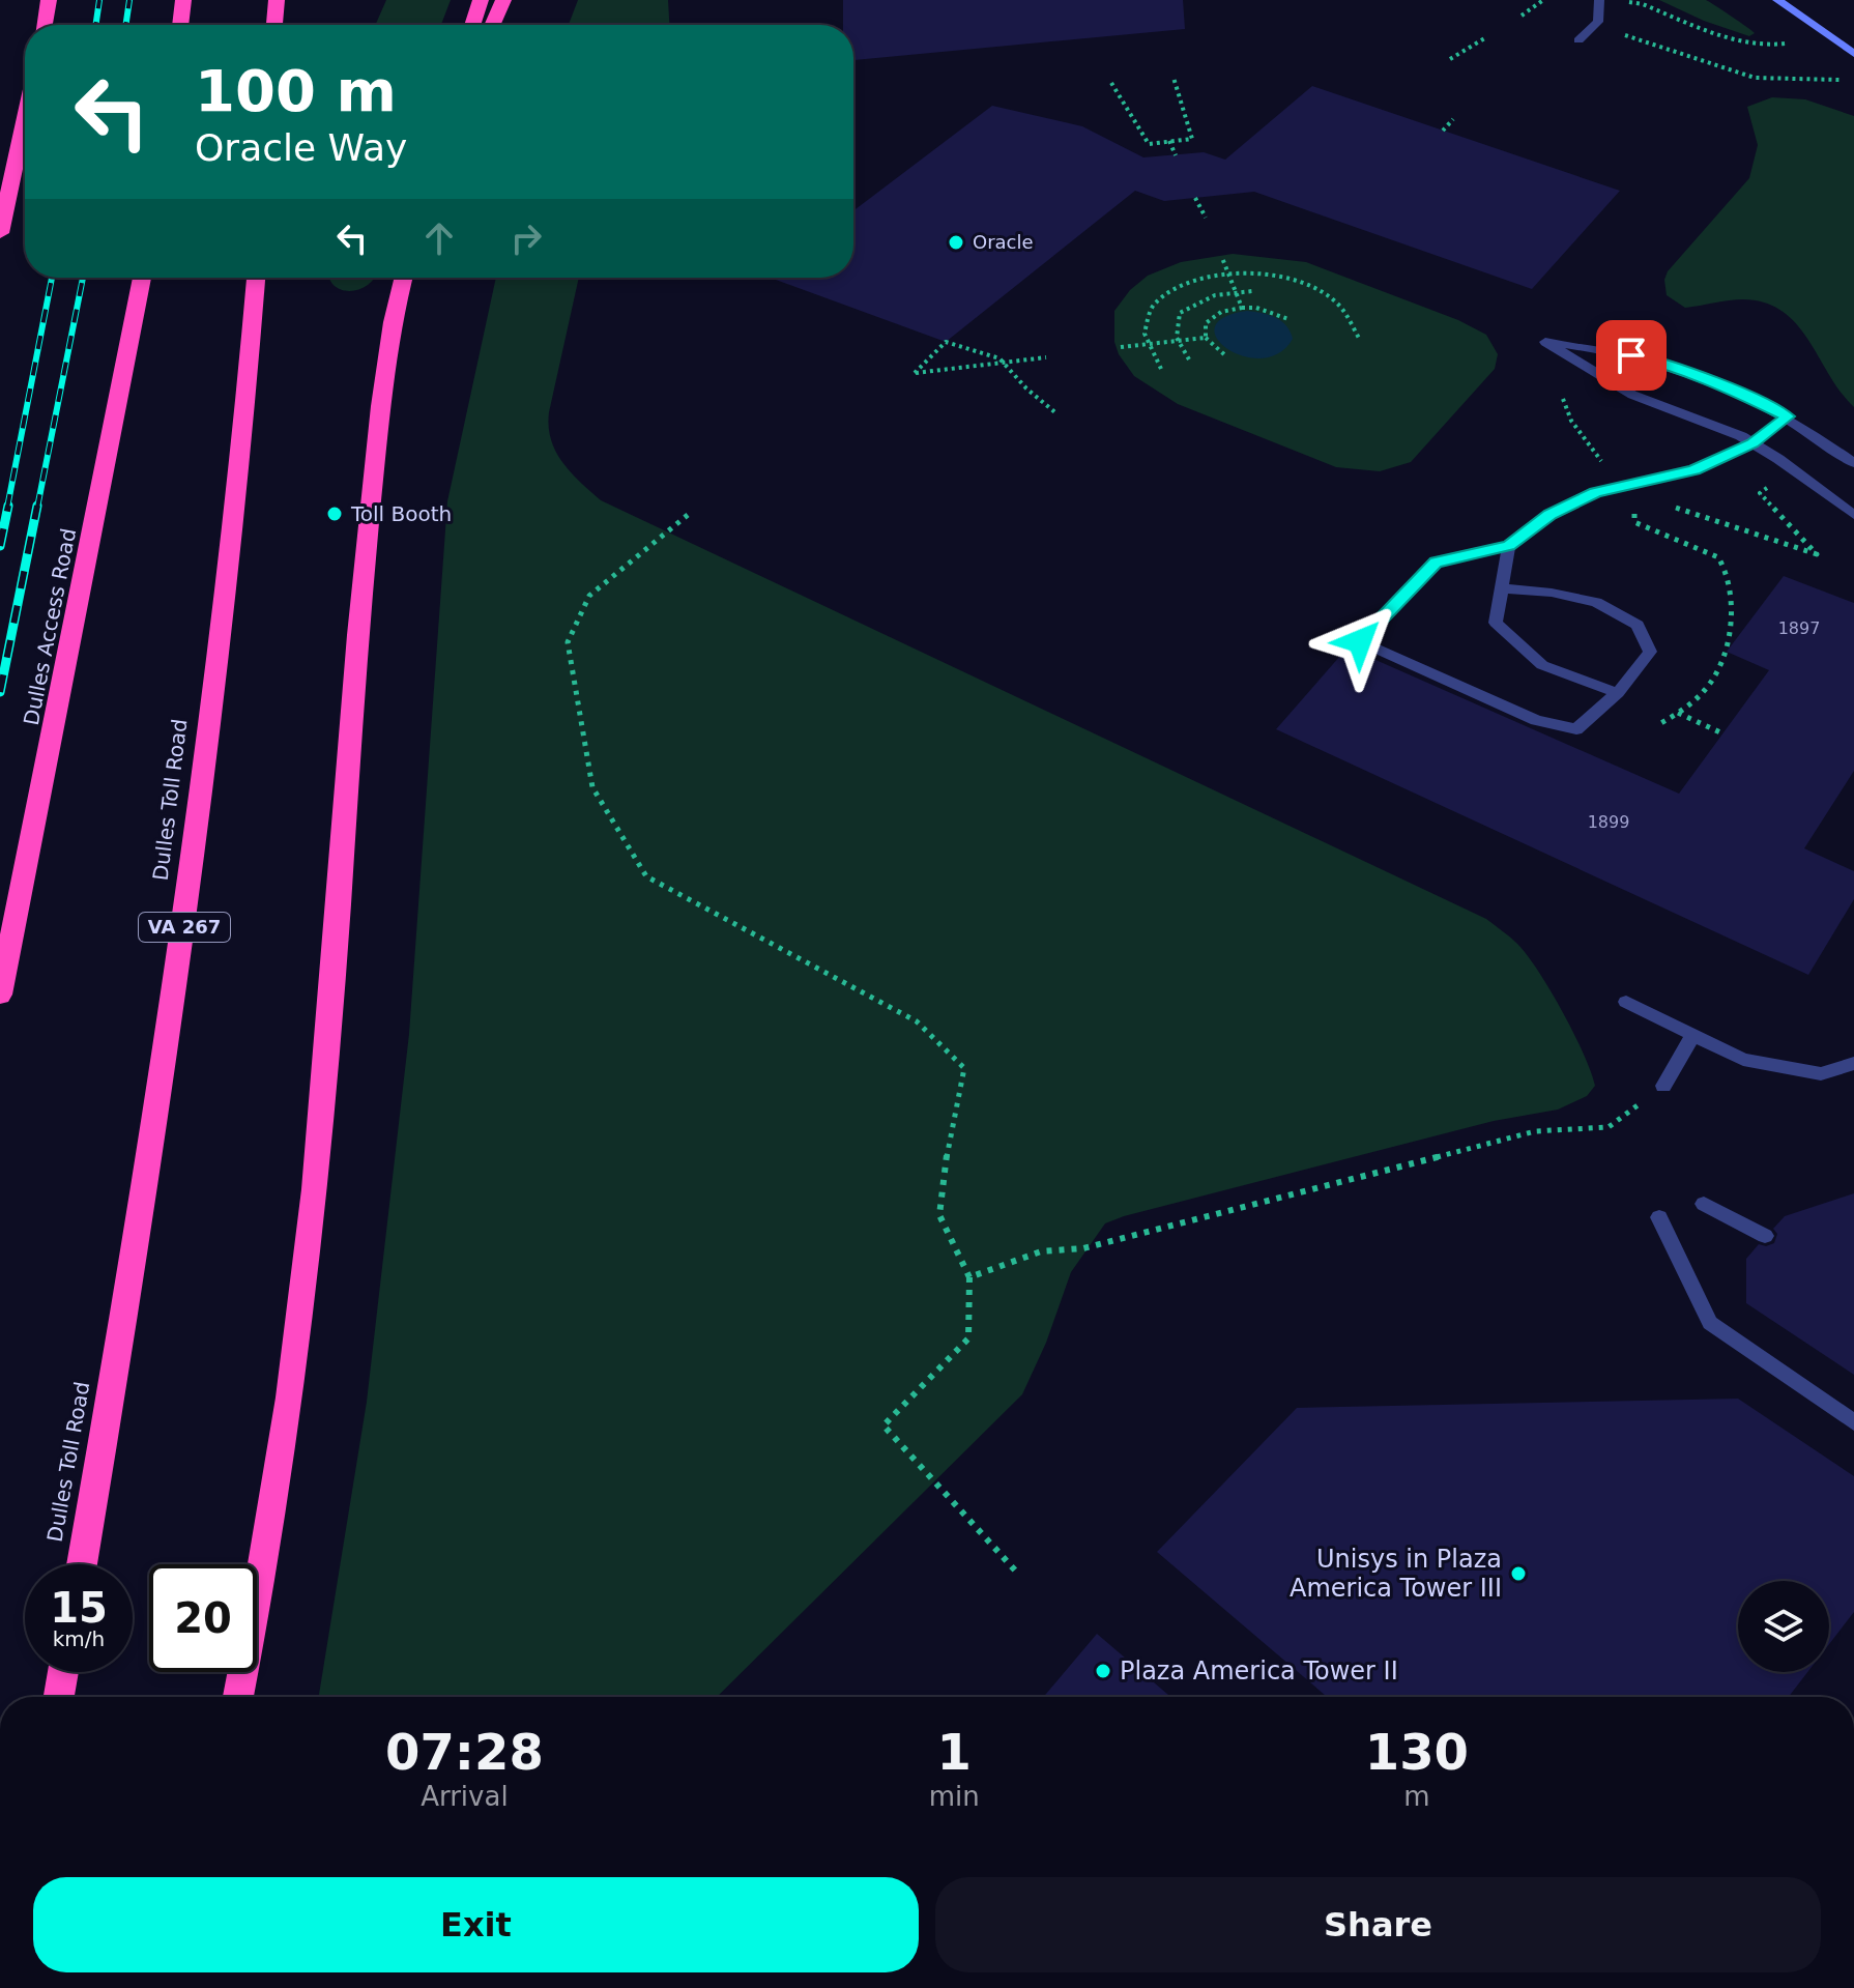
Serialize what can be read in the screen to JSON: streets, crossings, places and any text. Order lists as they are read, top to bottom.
{
  "streets": {
    "highway": ["Dulles Access Road", "Dulles Toll Road", "VA 267"]
  },
  "places": [
    "Oracle",
    "Toll Booth",
    "Unisys in Plaza America Tower III",
    "Plaza America Tower II"
  ],
  "house_numbers": ["1897", "1899"],
  "page": {
    "turn": ["100 m", "Oracle Way"],
    "speed": "15 km/h",
    "limit": "20",
    "eta": [
      "07:28",
      "Arrival",
      "1",
      "min",
      "130",
      "m"
    ],
    "buttons": ["Exit", "Share"]
  }
}
